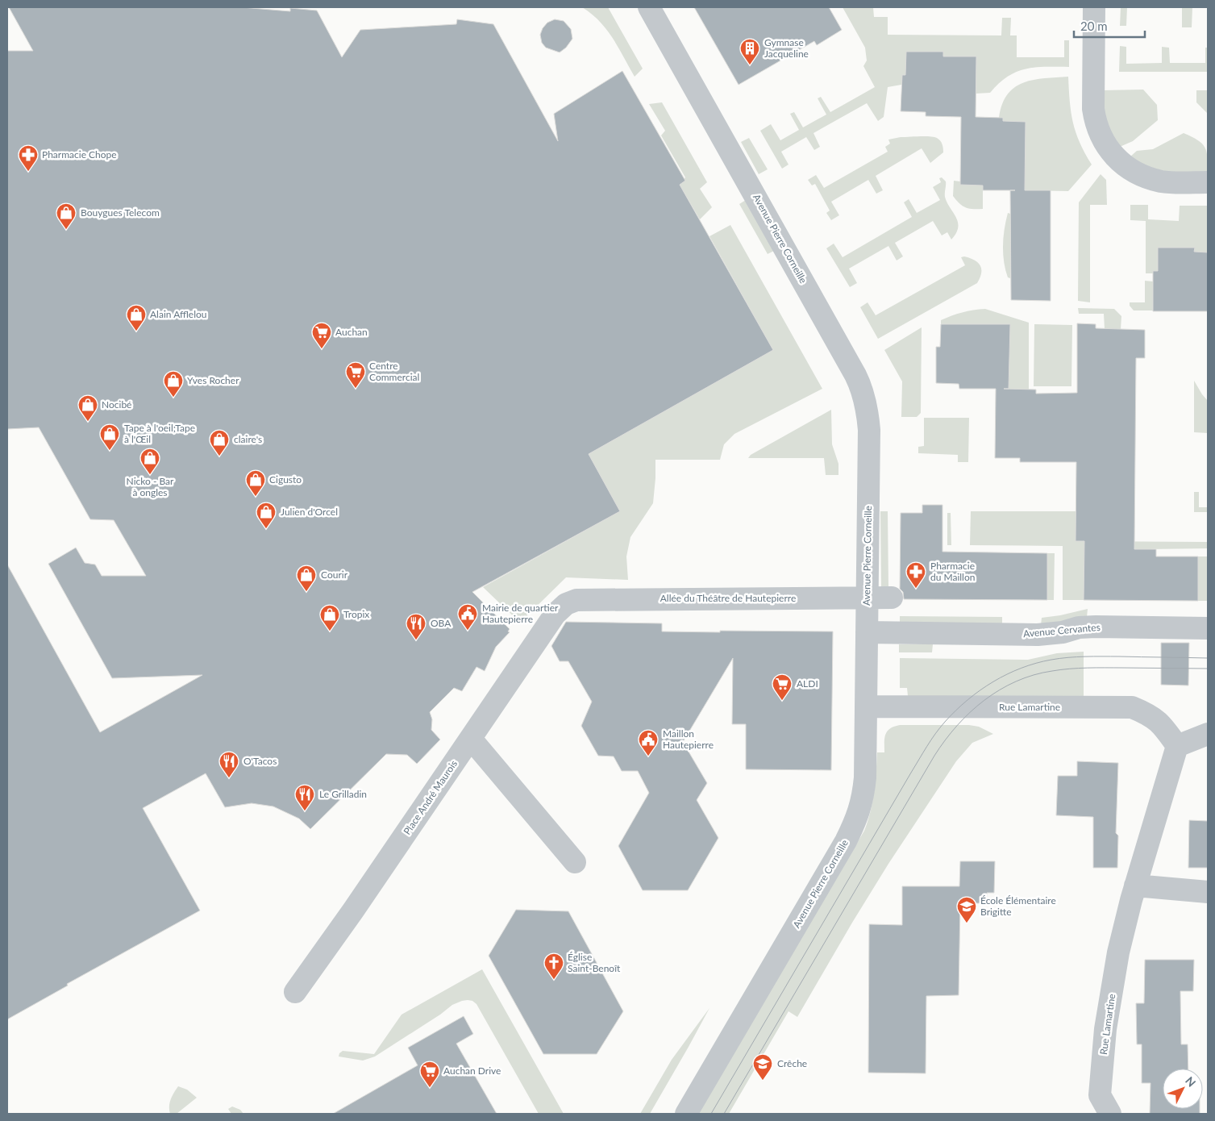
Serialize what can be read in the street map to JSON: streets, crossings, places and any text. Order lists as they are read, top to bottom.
{
  "streets": {
    "street": [
      "Avenue Pierre Corneille",
      "Allée du Théâtre de Hautepierre",
      "Avenue Cervantes",
      "Rue Lamartine",
      "Place André Maurois"
    ]
  },
  "crossings": [
    ["Avenue Pierre Corneille", "Allée du Théâtre de Hautepierre"],
    ["Avenue Pierre Corneille", "Avenue Cervantes"],
    ["Avenue Pierre Corneille", "Rue Lamartine"],
    ["Allée du Théâtre de Hautepierre", "Place André Maurois"]
  ],
  "places": {
    "building": ["Gymnase Jacqueline"],
    "pharmacy": ["Pharmacie Chope", "Pharmacie du Maillon"],
    "shop": [
      "Bouygues Telecom",
      "Alain Afflelou",
      "Yves Rocher",
      "Nocibé",
      "Tape à l'oeil;Tape à l'Œil",
      "claire's",
      "Nicko - Bar à ongles",
      "Cigusto",
      "Julien d'Orcel",
      "Courir",
      "Tropix"
    ],
    "supermarket": [
      "Auchan",
      "Centre Commercial",
      "ALDI",
      "Auchan Drive"
    ],
    "public building": ["Mairie de quartier Hautepierre", "Maillon Hautepierre"],
    "restaurant": ["OBA", "O'Tacos", "Le Grilladin"],
    "school or university": ["École Élémentaire Brigitte", "Crêche"],
    "church": ["Église Saint-Benoît"]
  },
  "scale_bar": "20 m",
  "north": "top right"
}
